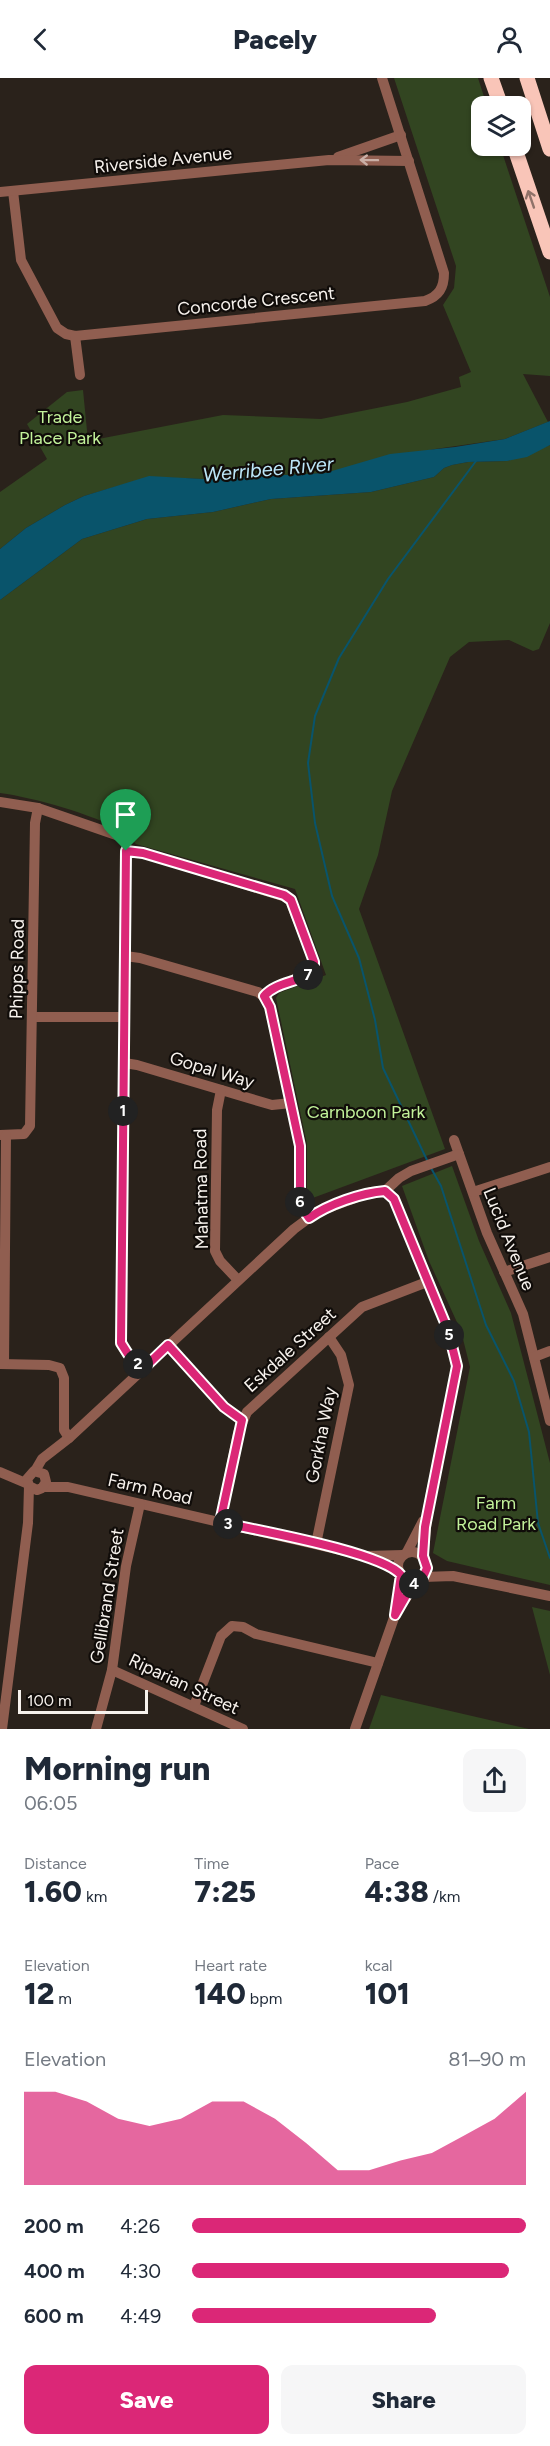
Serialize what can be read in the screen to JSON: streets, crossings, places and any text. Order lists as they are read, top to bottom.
{
  "streets": {
    "street": [
      "Riverside Avenue",
      "Concorde Crescent",
      "Phipps Road",
      "Gopal Way",
      "Mahatma Road",
      "Lucid Avenue",
      "Eskdale Street",
      "Gorkha Way",
      "Farm Road",
      "Gellibrand Street",
      "Riparian Street"
    ]
  },
  "crossings": [
    ["Riverside Avenue", "Concorde Crescent"],
    ["Gopal Way", "Mahatma Road"],
    ["Eskdale Street", "Gorkha Way"],
    ["Eskdale Street", "Farm Road"],
    ["Gorkha Way", "Farm Road"],
    ["Farm Road", "Gellibrand Street"],
    ["Gellibrand Street", "Riparian Street"]
  ],
  "water": ["Werribee River"],
  "parks": ["Trade Place Park", "Carnboon Park", "Farm Road Park"],
  "scale_bar": "100 m",
  "page": {
    "header": "Pacely",
    "pins": [
      "7",
      "1",
      "6",
      "5",
      "2",
      "3",
      "4"
    ],
    "scale": "100 m",
    "heading": ["Morning run", "06:05"],
    "stats": [
      ["Distance", "1.60 km"],
      ["Time", "7:25"],
      ["Pace", "4:38 /km"],
      ["Elevation", "12 m"],
      ["Heart rate", "140 bpm"],
      ["kcal", "101"]
    ],
    "chart": ["Elevation", "81–90 m"],
    "list": [
      {
        "name": "200 m",
        "note": "4:26"
      },
      {
        "name": "400 m",
        "note": "4:30"
      },
      {
        "name": "600 m",
        "note": "4:49"
      }
    ],
    "buttons": ["Save", "Share"]
  }
}
